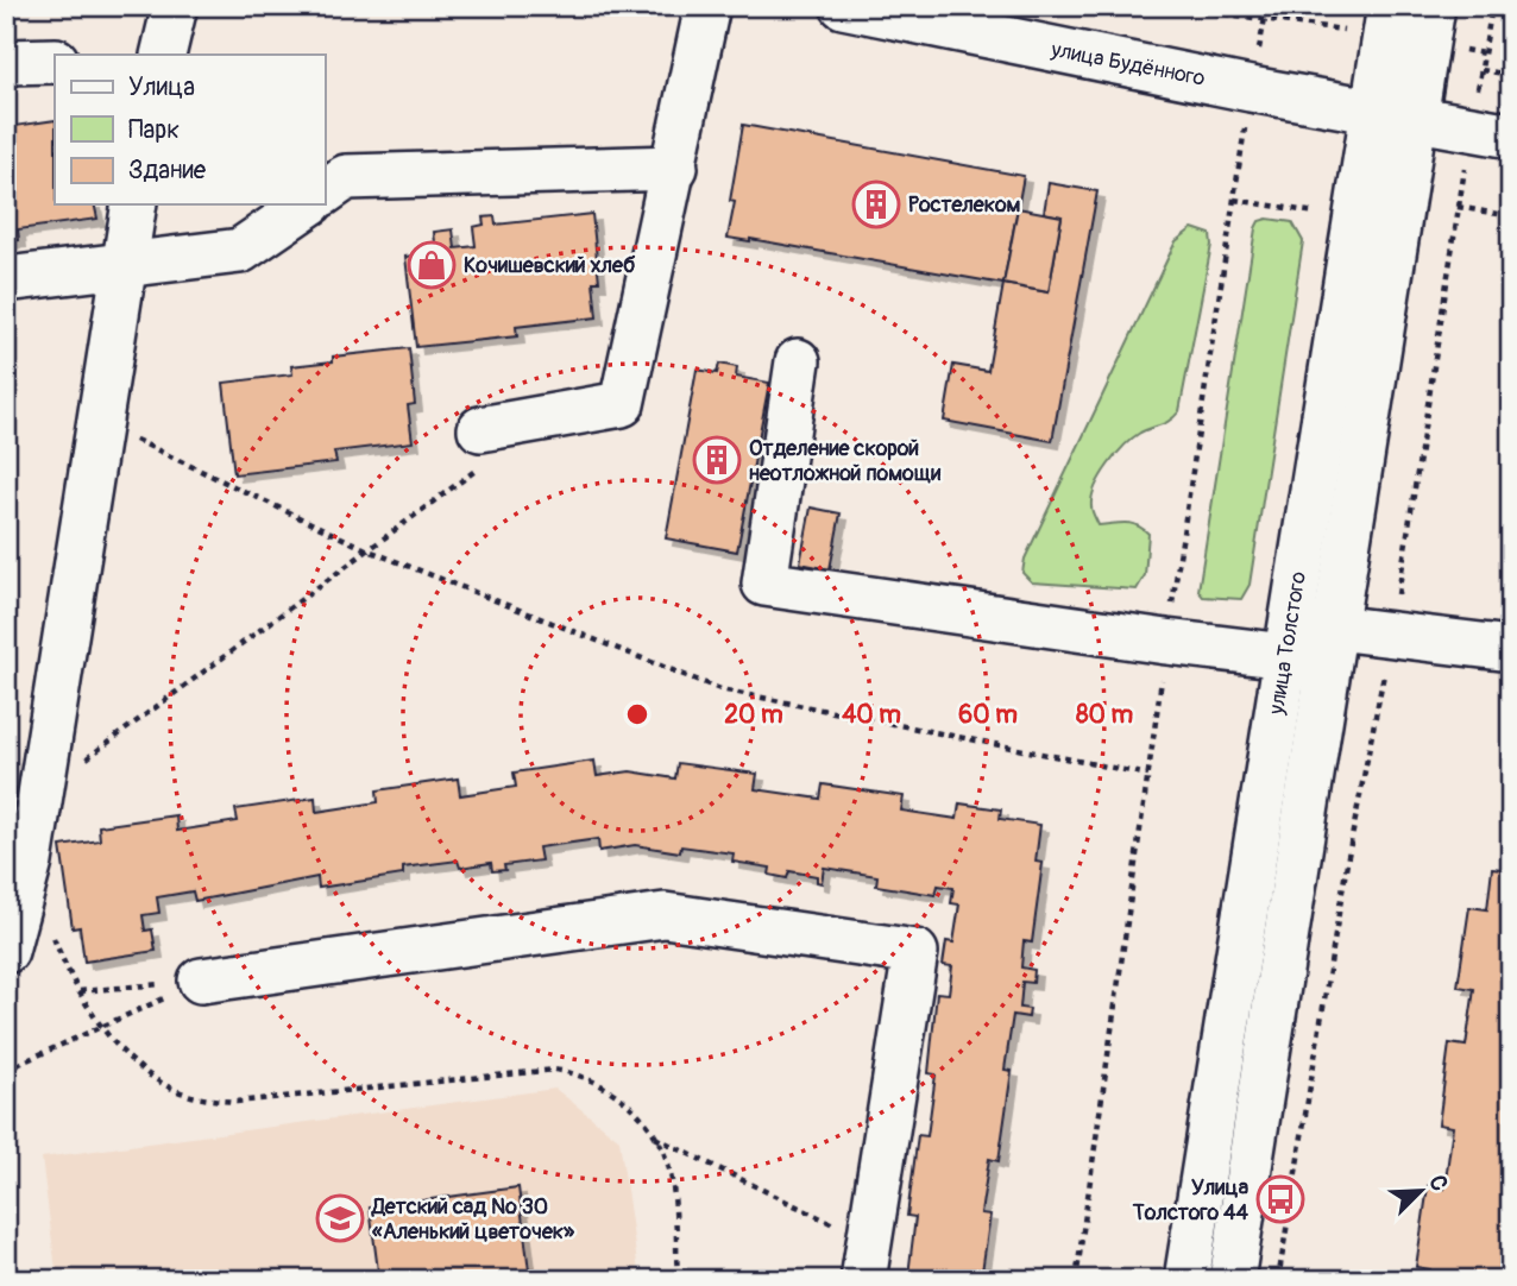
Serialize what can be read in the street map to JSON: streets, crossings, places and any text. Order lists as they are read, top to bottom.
{
  "streets": {
    "street": ["улица Будённого", "улица Толстого"]
  },
  "crossings": [
    ["улица Будённого", "улица Толстого"]
  ],
  "places": {
    "building": ["Ростелеком", "Отделение скорой неотложной помощи"],
    "shop": ["Кочишевский хлеб"],
    "bus stop": ["Улица Толстого 44"],
    "school or university": ["Детский сад № 30 «Аленький цветочек»"]
  },
  "legend": ["Улица", "Парк", "Здание"],
  "north": "top right",
  "rings": [
    "20 m",
    "40 m",
    "60 m",
    "80 m"
  ]
}
